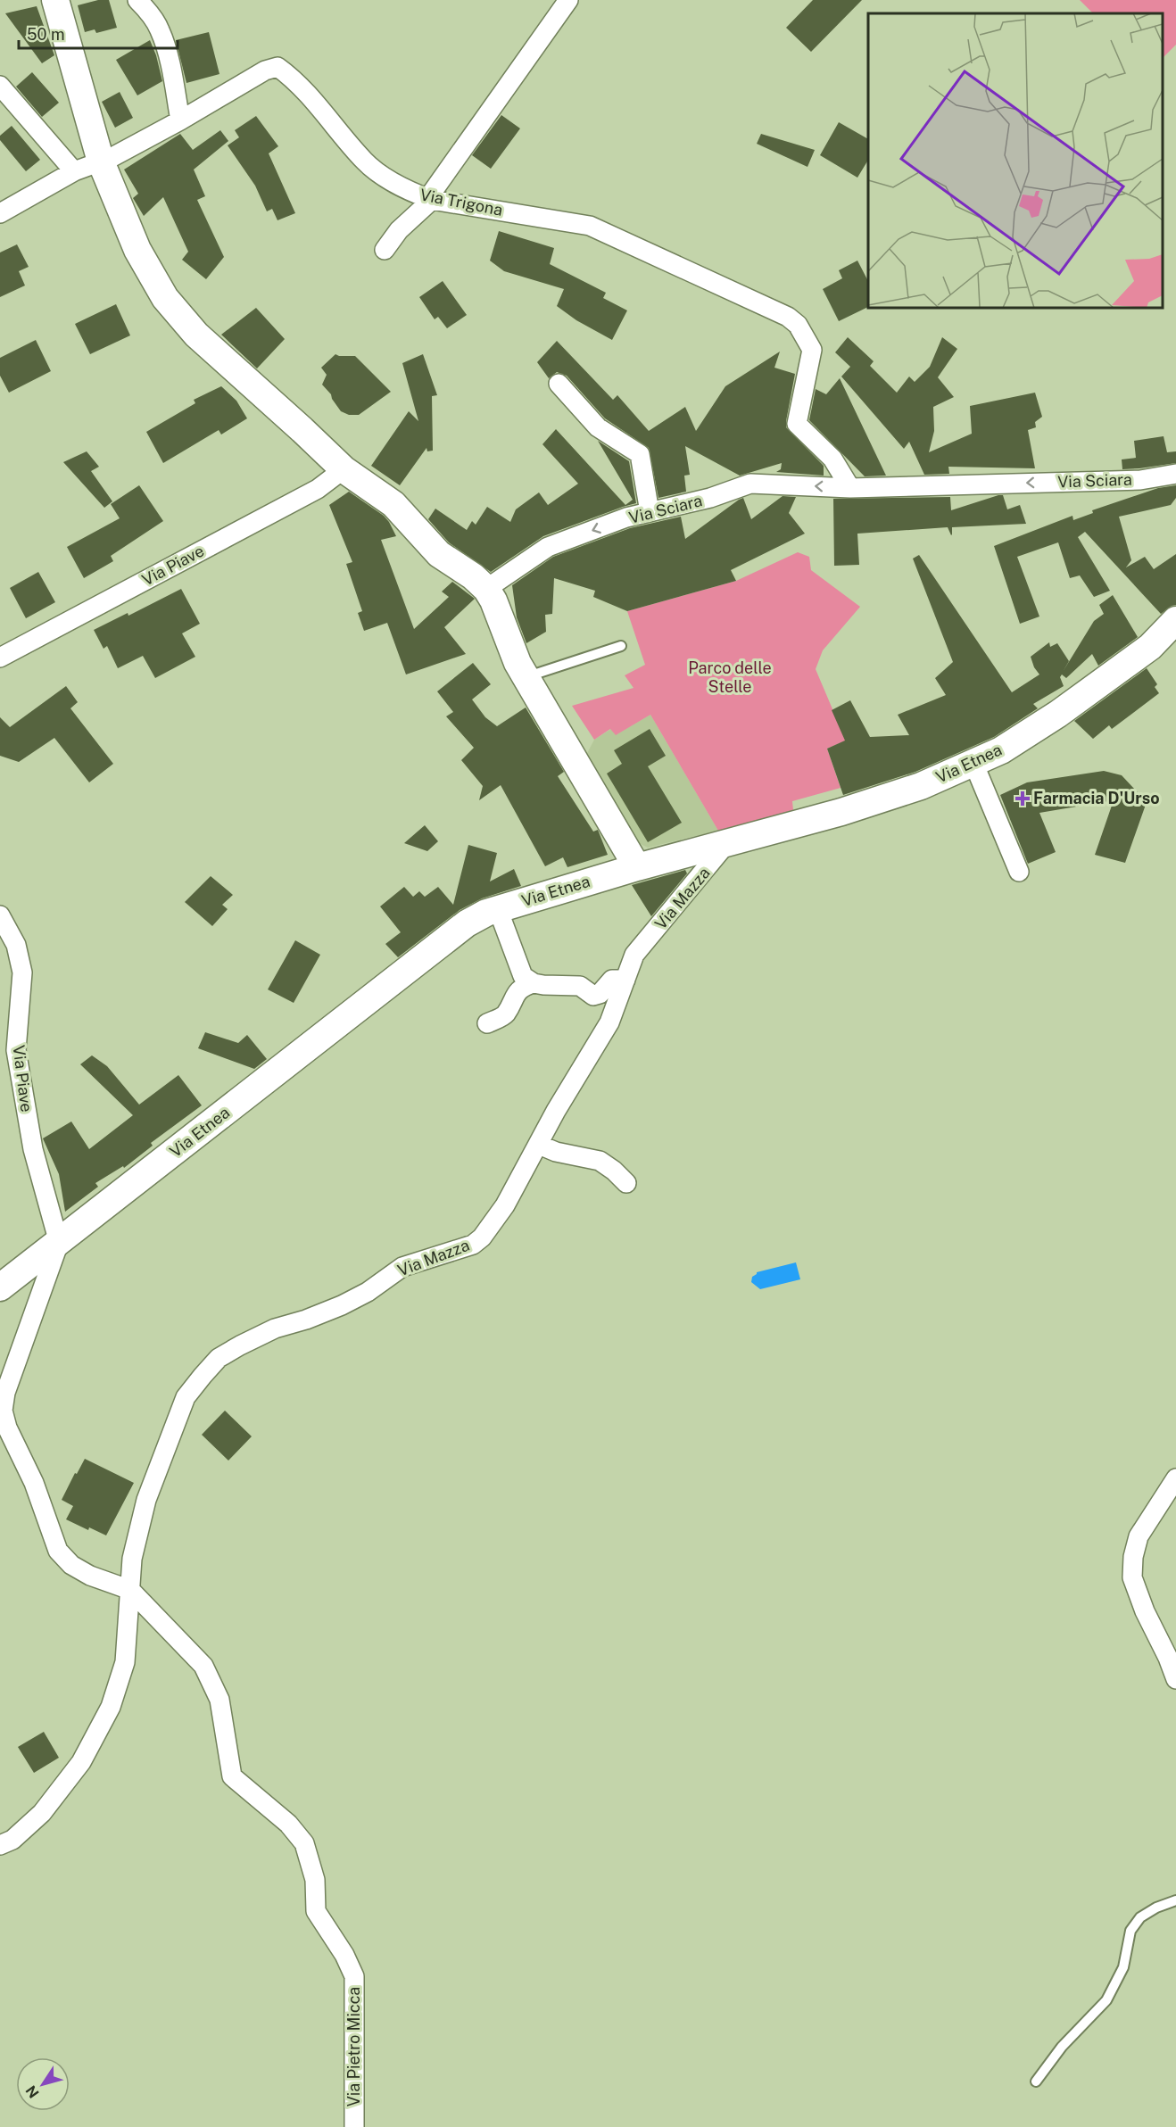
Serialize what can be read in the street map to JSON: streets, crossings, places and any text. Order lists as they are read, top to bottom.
{
  "streets": {
    "main road": ["Via Etnea"],
    "street": [
      "Via Trigona",
      "Via Sciara",
      "Via Piave",
      "Via Mazza",
      "Via Pietro Micca"
    ]
  },
  "crossings": [
    ["Via Trigona", "Via Sciara"],
    ["Via Piave", "Via Etnea"],
    ["Via Piave", "Via Pietro Micca"],
    ["Via Etnea", "Via Mazza"],
    ["Via Etnea", "Via Pietro Micca"],
    ["Via Mazza", "Via Pietro Micca"]
  ],
  "one_way": ["Via Sciara"],
  "parks": ["Parco delle Stelle"],
  "places": {
    "health": ["Farmacia D'Urso"]
  },
  "scale_bar": "50 m",
  "north": "bottom left"
}
